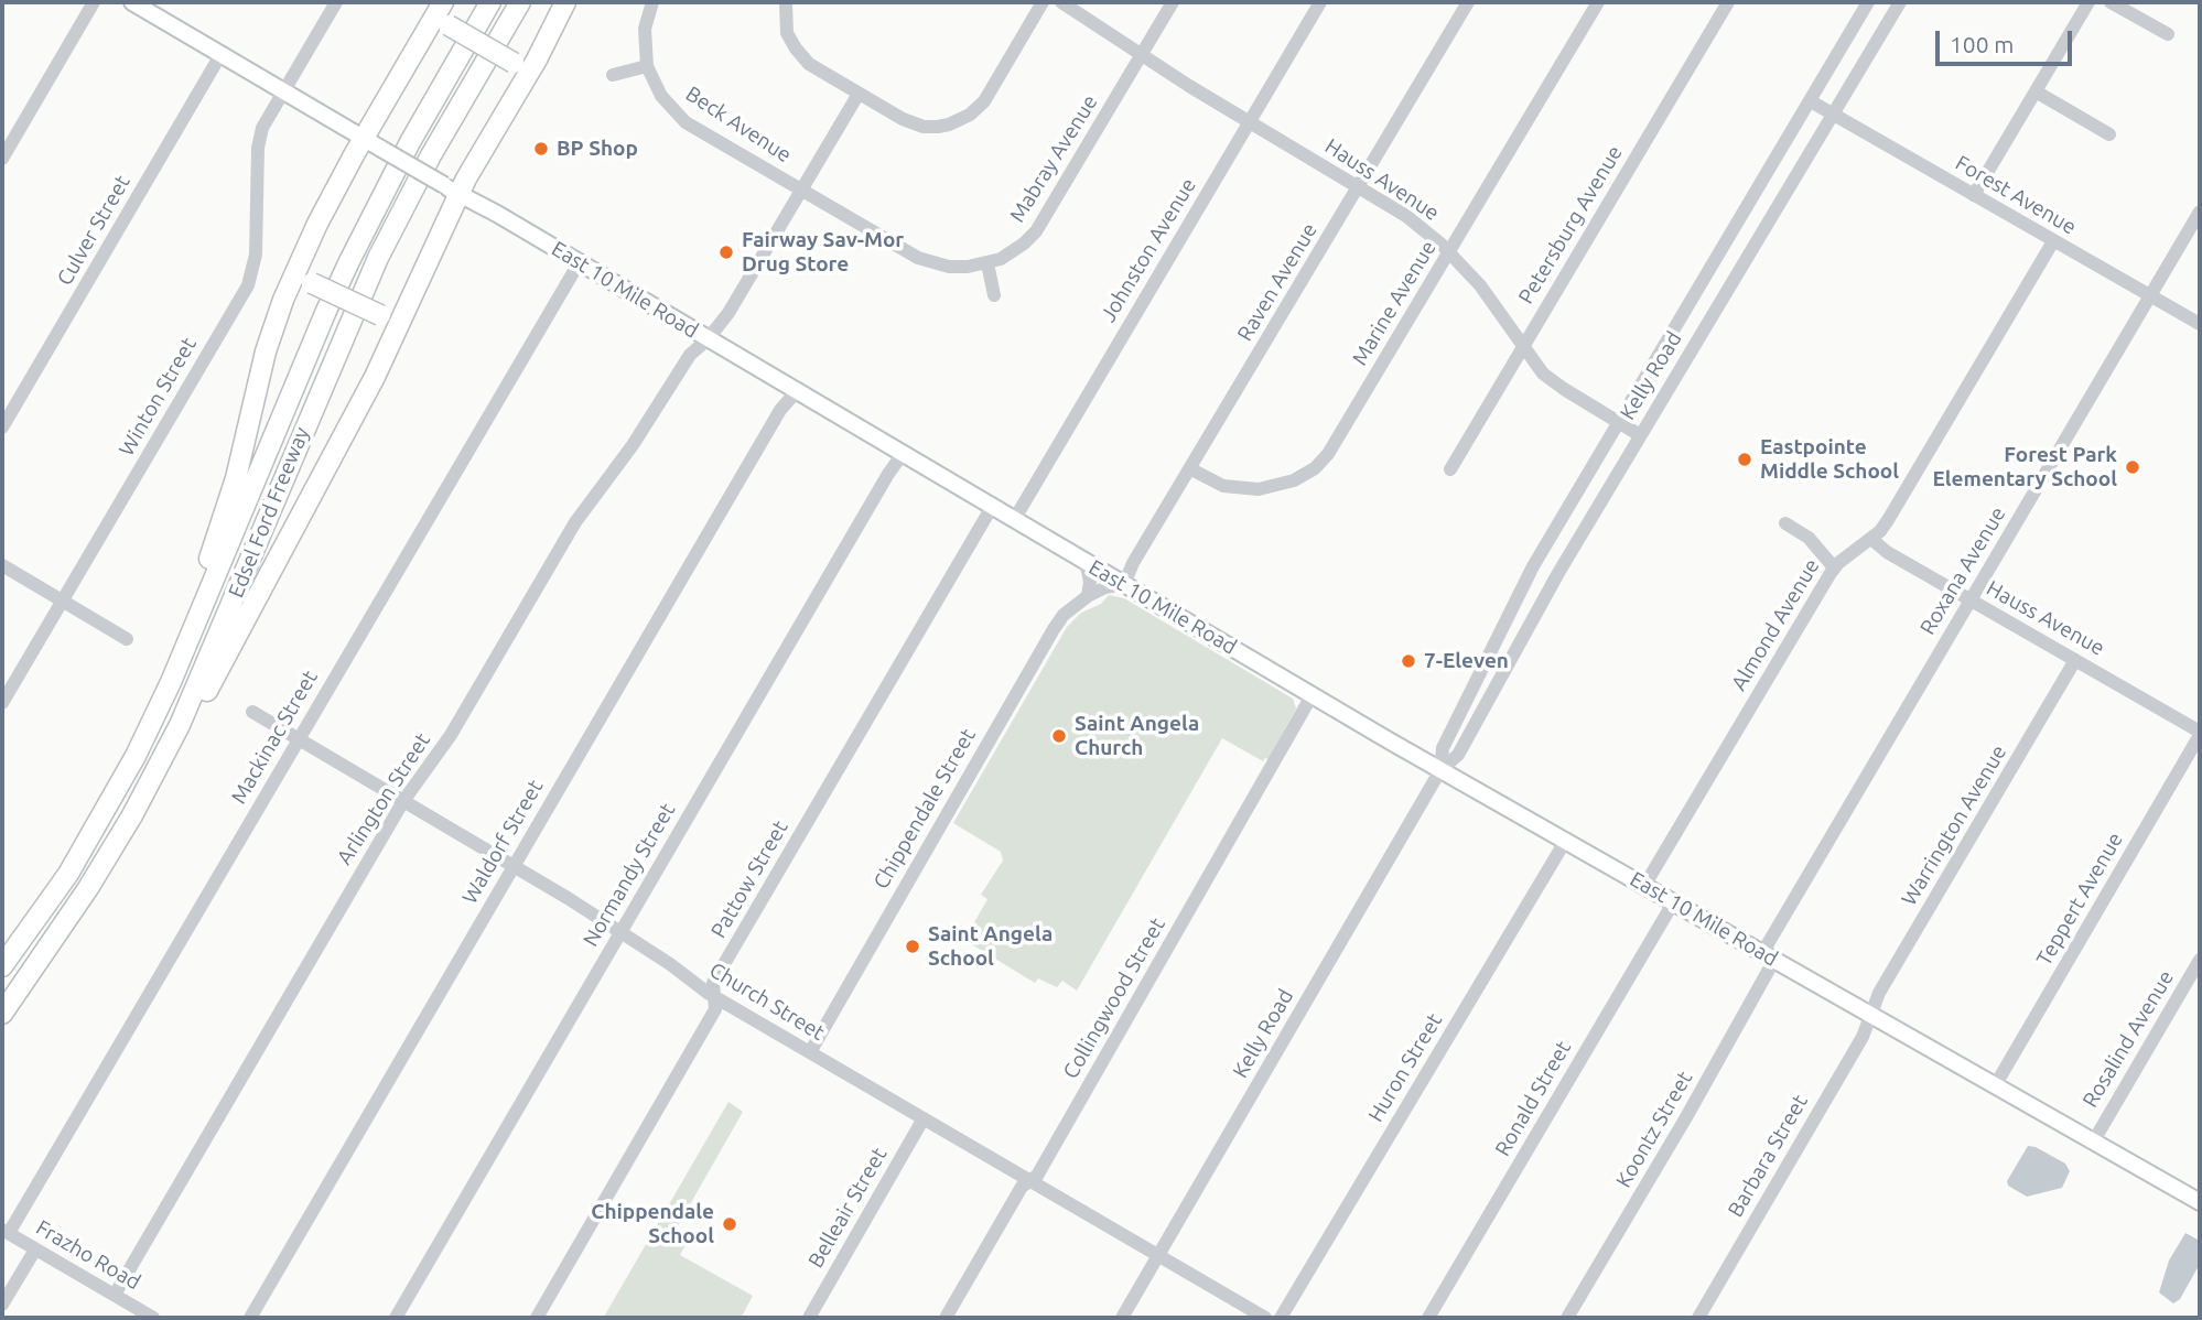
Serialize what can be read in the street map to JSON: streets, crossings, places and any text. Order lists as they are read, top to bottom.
{
  "streets": {
    "highway": ["Edsel Ford Freeway"],
    "main road": ["East 10 Mile Road"],
    "street": [
      "Beck Avenue",
      "Mabray Avenue",
      "Hauss Avenue",
      "Forest Avenue",
      "Petersburg Avenue",
      "Culver Street",
      "Johnston Avenue",
      "Raven Avenue",
      "Marine Avenue",
      "Kelly Road",
      "Winton Street",
      "Roxana Avenue",
      "Almond Avenue",
      "Mackinac Street",
      "Arlington Street",
      "Chippendale Street",
      "Warrington Avenue",
      "Waldorf Street",
      "Normandy Street",
      "Pattow Street",
      "Teppert Avenue",
      "Collingwood Street",
      "Church Street",
      "Rosalind Avenue",
      "Huron Street",
      "Ronald Street",
      "Koontz Street",
      "Barbara Street",
      "Belleair Street",
      "Frazho Road"
    ]
  },
  "crossings": [
    ["Beck Avenue", "Mabray Avenue"],
    ["Beck Avenue", "Arlington Street"],
    ["Mabray Avenue", "Hauss Avenue"],
    ["Mabray Avenue", "Arlington Street"],
    ["Hauss Avenue", "Petersburg Avenue"],
    ["Hauss Avenue", "Johnston Avenue"],
    ["Hauss Avenue", "Raven Avenue"],
    ["Hauss Avenue", "Marine Avenue"],
    ["Hauss Avenue", "Kelly Road"],
    ["Hauss Avenue", "Roxana Avenue"],
    ["Hauss Avenue", "Almond Avenue"],
    ["Hauss Avenue", "Warrington Avenue"],
    ["Hauss Avenue", "Teppert Avenue"],
    ["Forest Avenue", "Kelly Road"],
    ["Forest Avenue", "Roxana Avenue"],
    ["Forest Avenue", "Almond Avenue"],
    ["Culver Street", "East 10 Mile Road"],
    ["Johnston Avenue", "East 10 Mile Road"],
    ["Raven Avenue", "East 10 Mile Road"],
    ["Raven Avenue", "Marine Avenue"],
    ["Raven Avenue", "Chippendale Street"],
    ["East 10 Mile Road", "Kelly Road"],
    ["East 10 Mile Road", "Winton Street"],
    ["East 10 Mile Road", "Roxana Avenue"],
    ["East 10 Mile Road", "Almond Avenue"],
    ["East 10 Mile Road", "Mackinac Street"],
    ["East 10 Mile Road", "Arlington Street"],
    ["East 10 Mile Road", "Chippendale Street"],
    ["East 10 Mile Road", "Warrington Avenue"],
    ["East 10 Mile Road", "Waldorf Street"],
    ["East 10 Mile Road", "Normandy Street"],
    ["East 10 Mile Road", "Pattow Street"],
    ["East 10 Mile Road", "Teppert Avenue"],
    ["East 10 Mile Road", "Collingwood Street"],
    ["East 10 Mile Road", "Rosalind Avenue"],
    ["East 10 Mile Road", "Huron Street"],
    ["East 10 Mile Road", "Ronald Street"],
    ["East 10 Mile Road", "Koontz Street"],
    ["East 10 Mile Road", "Barbara Street"],
    ["Kelly Road", "Church Street"],
    ["Roxana Avenue", "Koontz Street"],
    ["Mackinac Street", "Church Street"],
    ["Mackinac Street", "Frazho Road"],
    ["Arlington Street", "Church Street"],
    ["Arlington Street", "Frazho Road"],
    ["Chippendale Street", "Church Street"],
    ["Warrington Avenue", "Barbara Street"],
    ["Waldorf Street", "Church Street"],
    ["Normandy Street", "Church Street"],
    ["Pattow Street", "Church Street"],
    ["Collingwood Street", "Church Street"],
    ["Church Street", "Belleair Street"]
  ],
  "places": [
    "BP Shop",
    "Fairway Sav-Mor Drug Store",
    "Eastpointe Middle School",
    "Forest Park Elementary School",
    "7-Eleven",
    "Saint Angela Church",
    "Saint Angela School",
    "Chippendale School"
  ],
  "scale_bar": "100 m"
}
